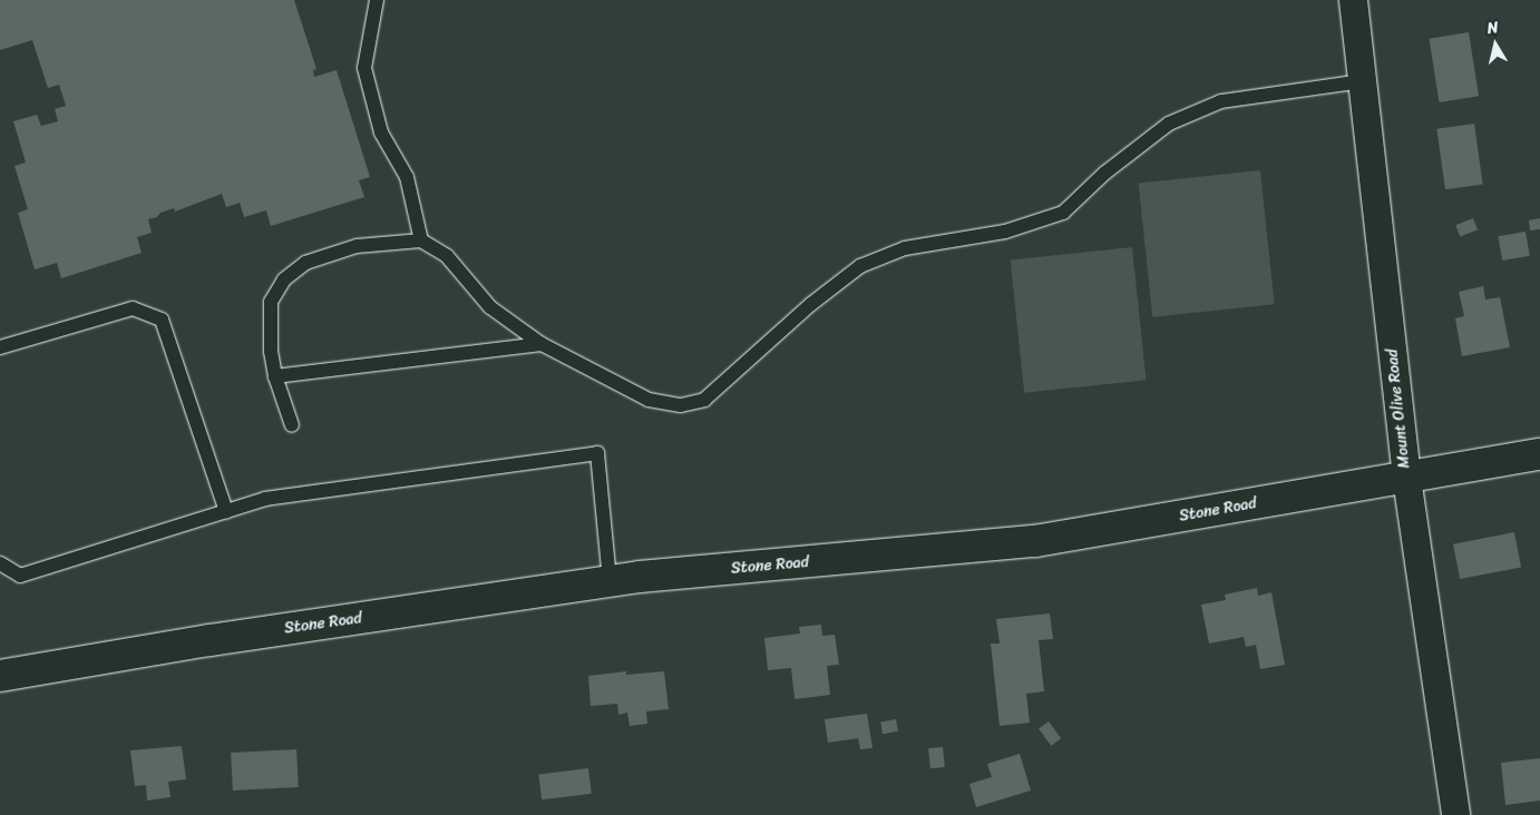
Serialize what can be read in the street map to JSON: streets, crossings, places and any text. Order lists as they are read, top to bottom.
{
  "streets": {
    "street": ["Mount Olive Road", "Stone Road"]
  },
  "crossings": [
    ["Mount Olive Road", "Stone Road"]
  ],
  "north": "top"
}
